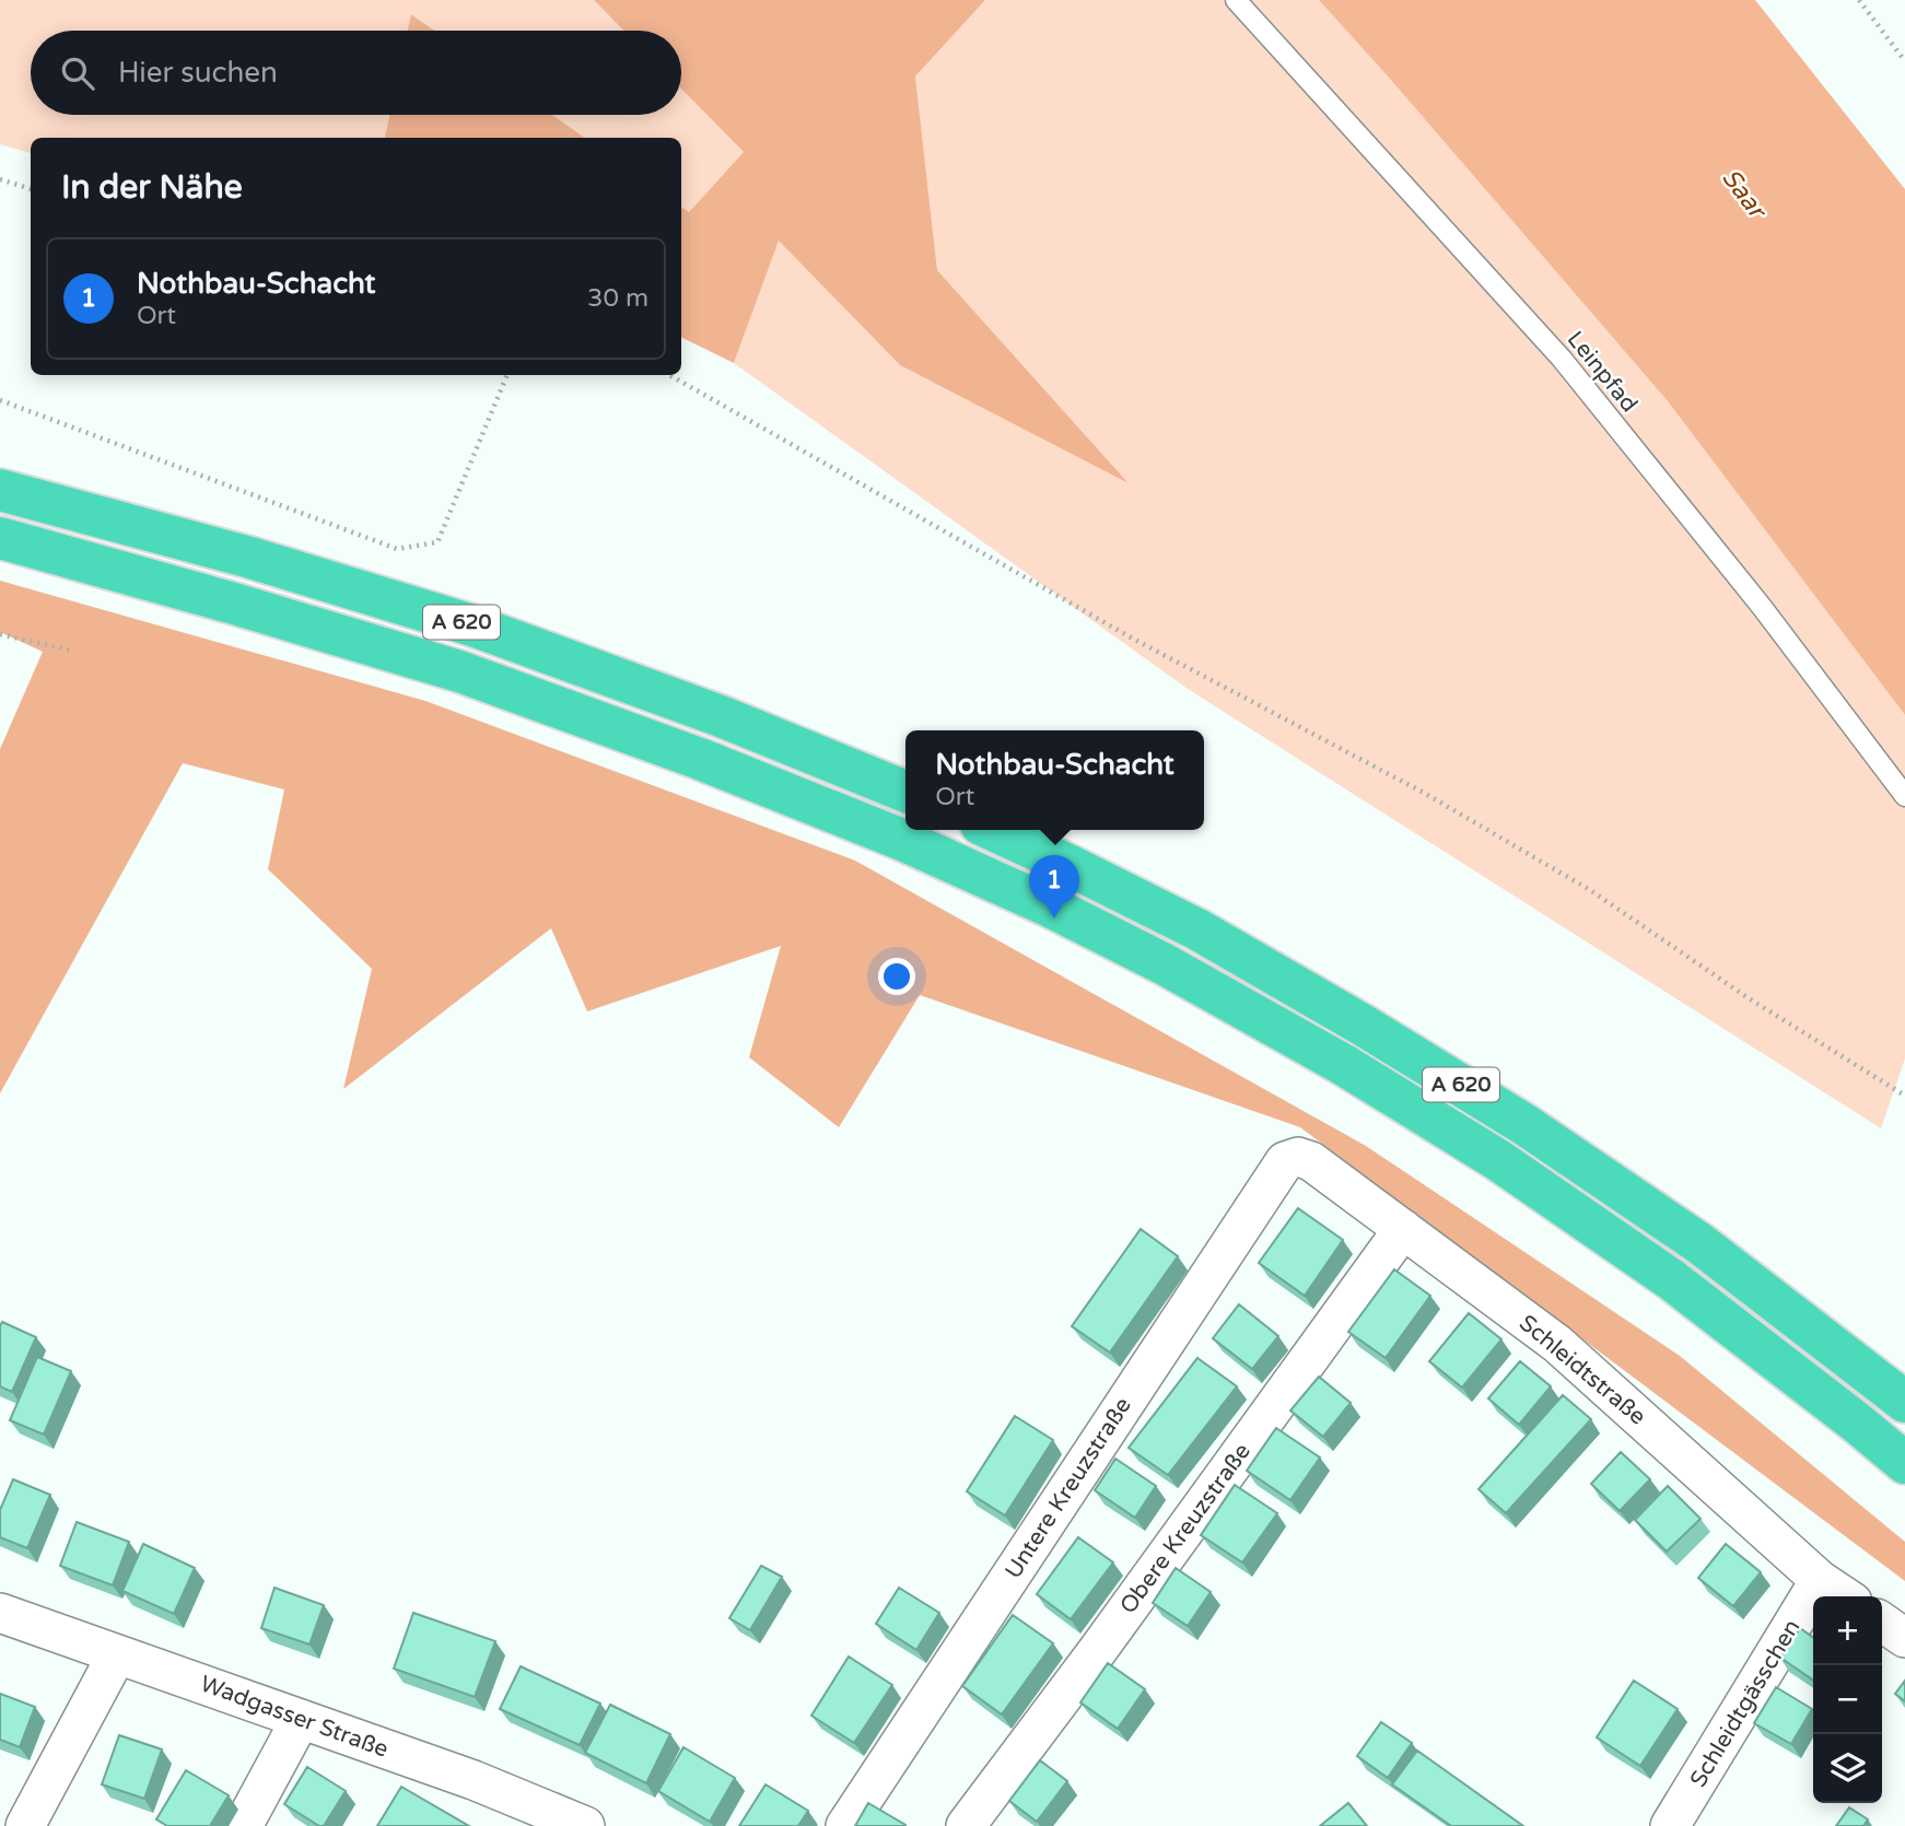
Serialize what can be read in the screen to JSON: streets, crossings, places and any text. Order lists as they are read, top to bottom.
{
  "streets": {
    "highway": ["A 620"],
    "street": [
      "Schleidtstraße",
      "Untere Kreuzstraße",
      "Obere Kreuzstraße",
      "Schleidtgässchen",
      "Wadgasser Straße"
    ],
    "lane": ["Leinpfad"]
  },
  "crossings": [
    ["Schleidtstraße", "Untere Kreuzstraße"],
    ["Schleidtstraße", "Obere Kreuzstraße"],
    ["Schleidtstraße", "Schleidtgässchen"]
  ],
  "water": ["Saar"],
  "page": {
    "search": "Hier suchen",
    "heading": "In der Nähe",
    "list": [
      {
        "mark": "1",
        "name": "Nothbau-Schacht",
        "note": "Ort",
        "value": "30 m"
      }
    ],
    "popup": ["Nothbau-Schacht", "Ort"],
    "pins": "1",
    "map_buttons": ["+", "−"]
  }
}
